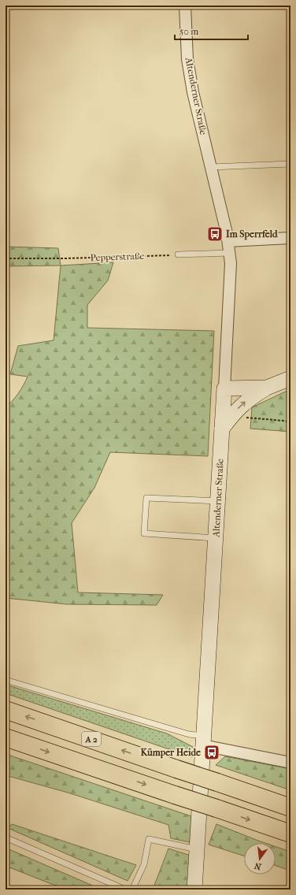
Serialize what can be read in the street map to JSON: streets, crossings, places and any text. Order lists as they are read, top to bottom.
{
  "streets": {
    "highway": ["A 2"],
    "main road": ["Altenderner Straße"],
    "path": ["Pepperstraße"]
  },
  "places": {
    "bus stop": ["Im Sperrfeld", "Kümper Heide"]
  },
  "scale_bar": "50 m",
  "north": "bottom"
}
